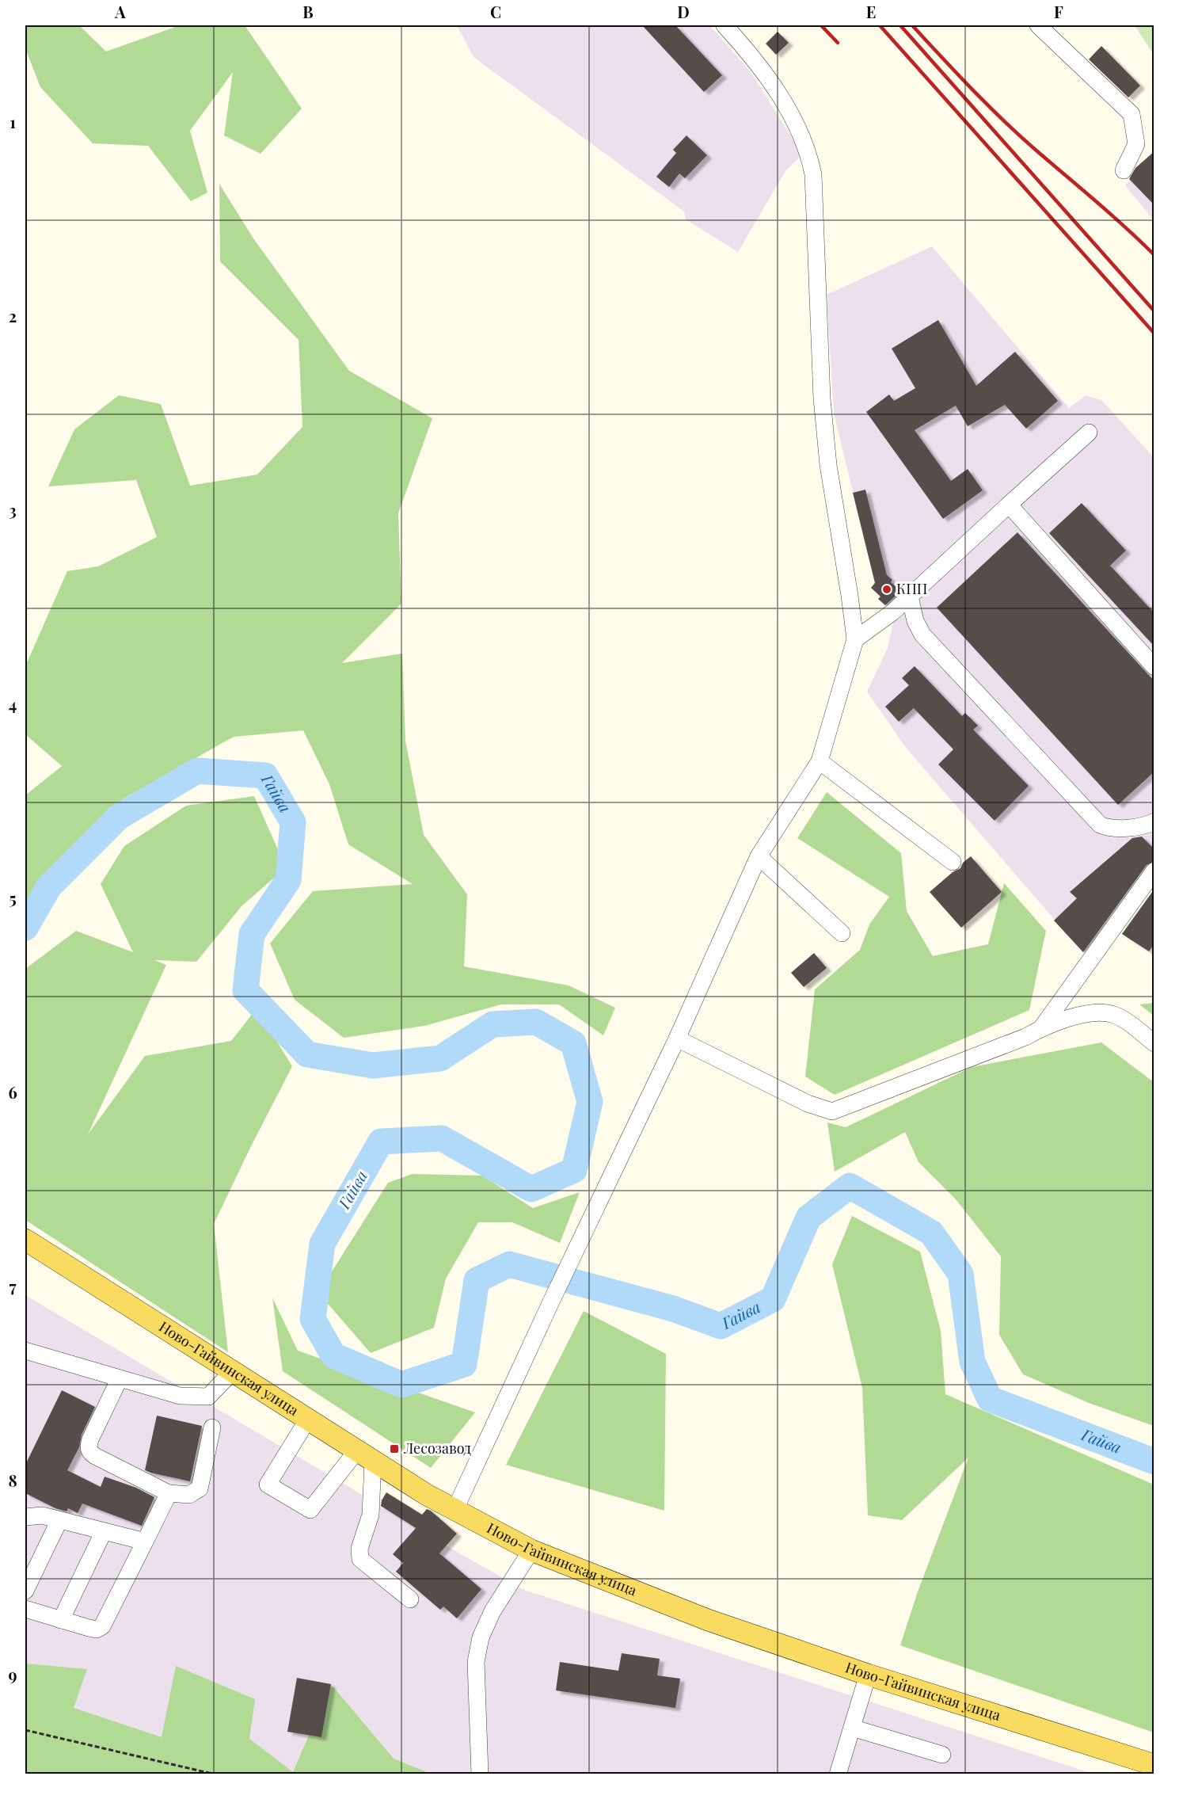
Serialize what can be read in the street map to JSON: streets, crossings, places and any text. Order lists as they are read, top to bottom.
{
  "streets": {
    "main road": ["Ново-Гайвинская улица"]
  },
  "water": ["Гайва"],
  "places": {
    "other": ["КПП"],
    "transit": ["Лесозавод"]
  },
  "grid": {
    "columns": [
      "A",
      "B",
      "C",
      "D",
      "E",
      "F"
    ],
    "rows": [
      "1",
      "2",
      "3",
      "4",
      "5",
      "6",
      "7",
      "8",
      "9"
    ]
  }
}
